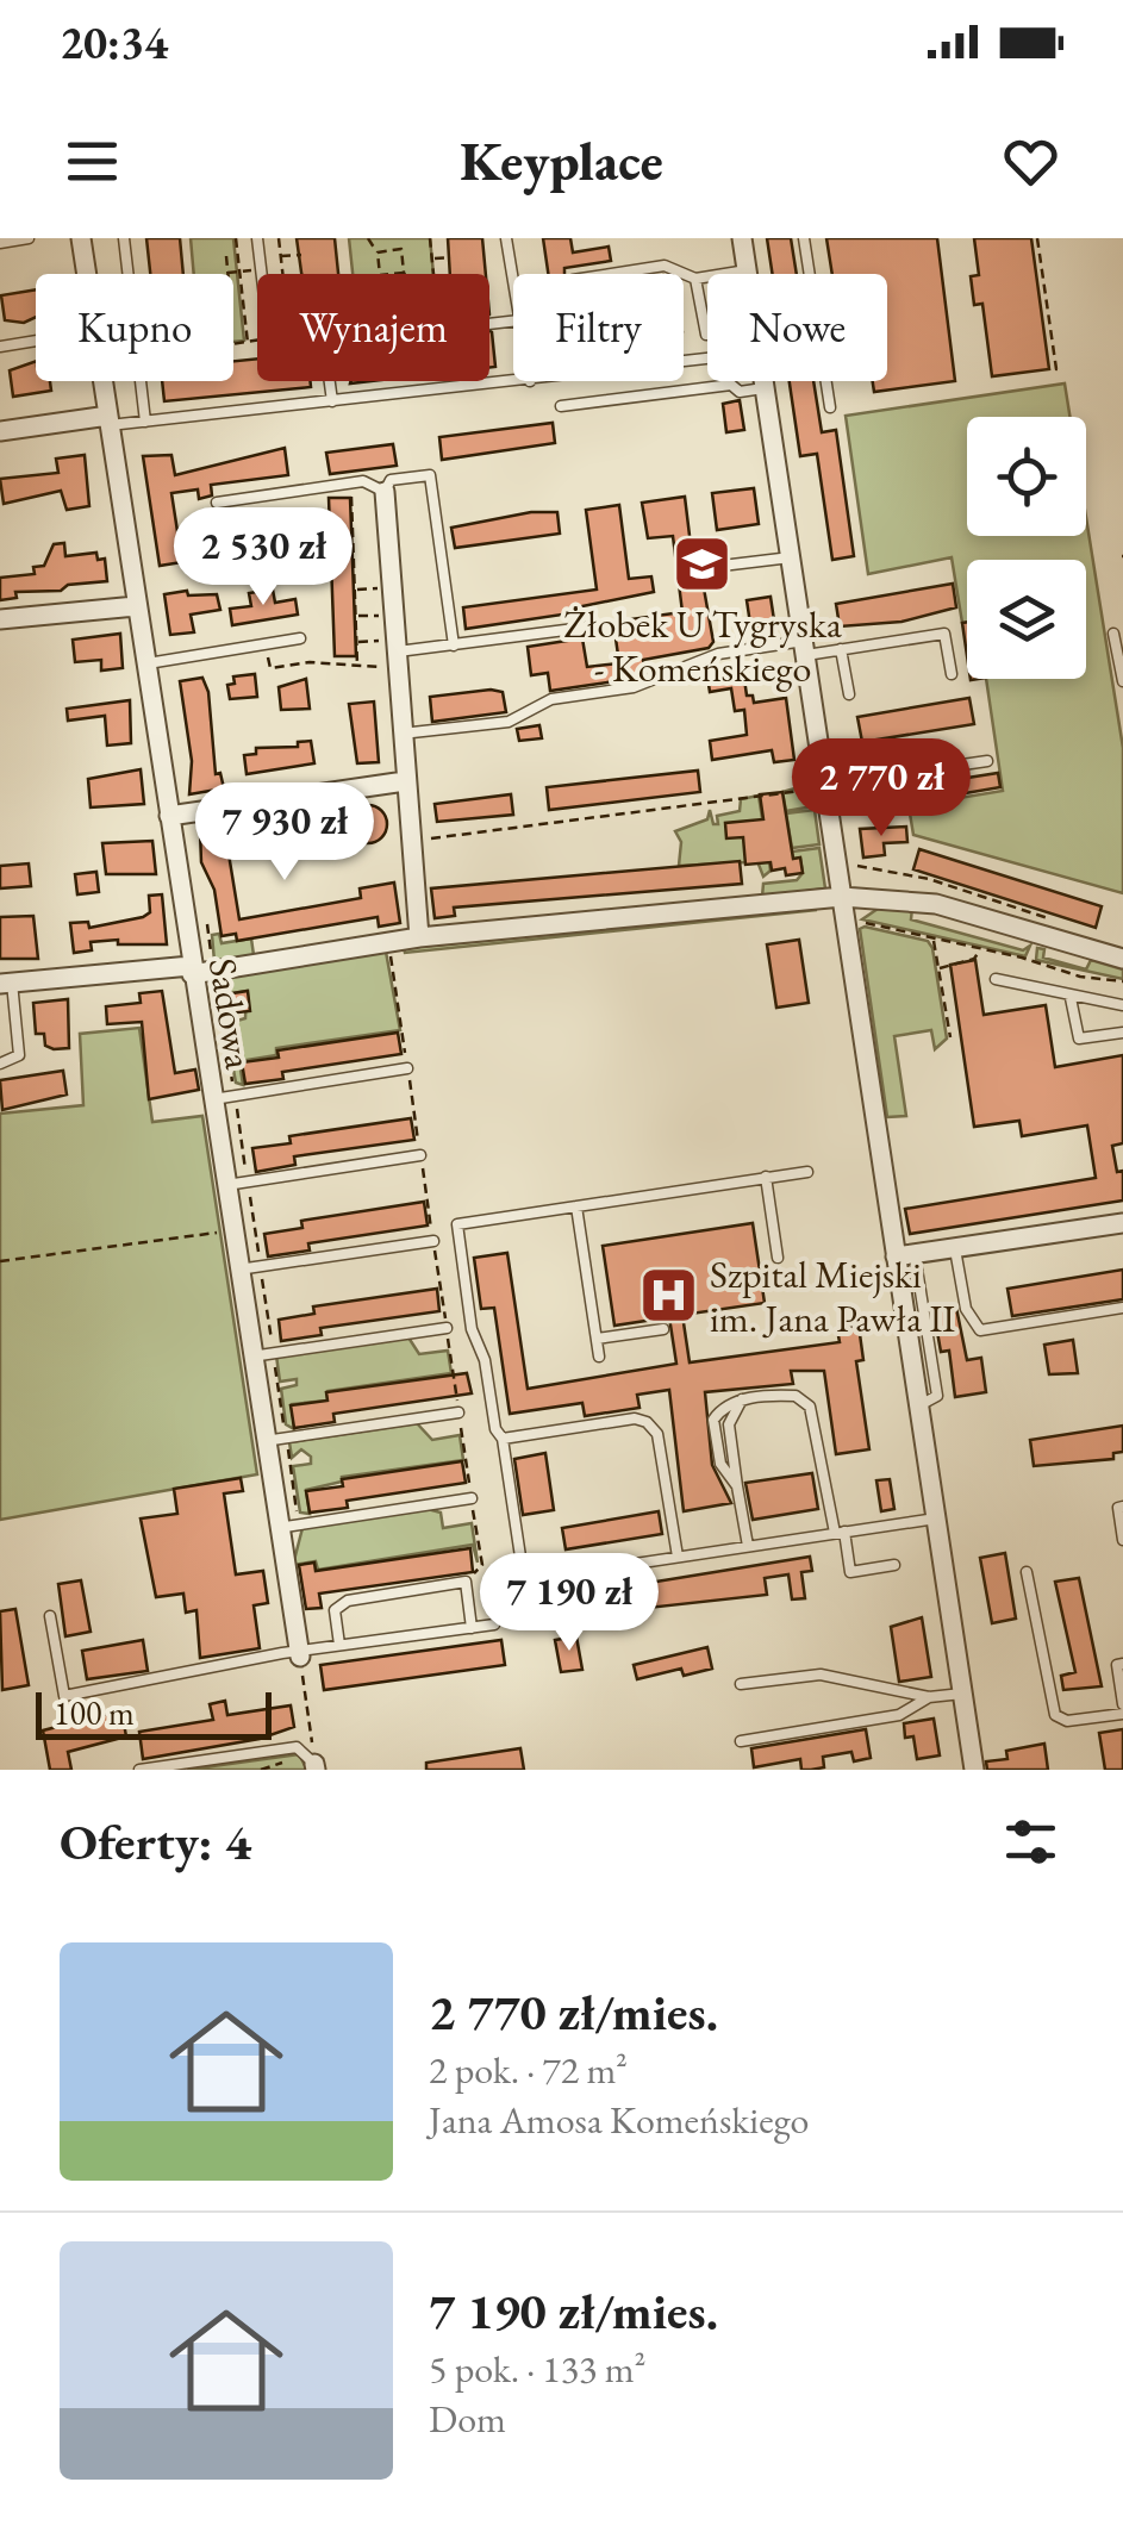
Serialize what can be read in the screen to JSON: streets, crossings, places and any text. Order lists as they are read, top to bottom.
{
  "streets": {
    "street": ["Sadowa"]
  },
  "places": {
    "school or university": ["Żłobek U Tygryska - Komeńskiego"],
    "hospital": ["Szpital Miejski im. Jana Pawła II"]
  },
  "scale_bar": "100 m",
  "page": {
    "status": "20:34",
    "header": "Keyplace",
    "chip": [
      "Kupno",
      "Wynajem",
      "Filtry",
      "Nowe"
    ],
    "price": [
      "2 530 zł",
      "2 770 zł",
      "7 930 zł",
      "7 190 zł"
    ],
    "scale": "100 m",
    "heading": "Oferty: 4",
    "list": [
      {
        "name": "2 770 zł/mies.",
        "note": "2 pok. · 72 m² · Jana Amosa Komeńskiego"
      },
      {
        "name": "7 190 zł/mies.",
        "note": "5 pok. · 133 m² · Dom"
      }
    ]
  }
}
